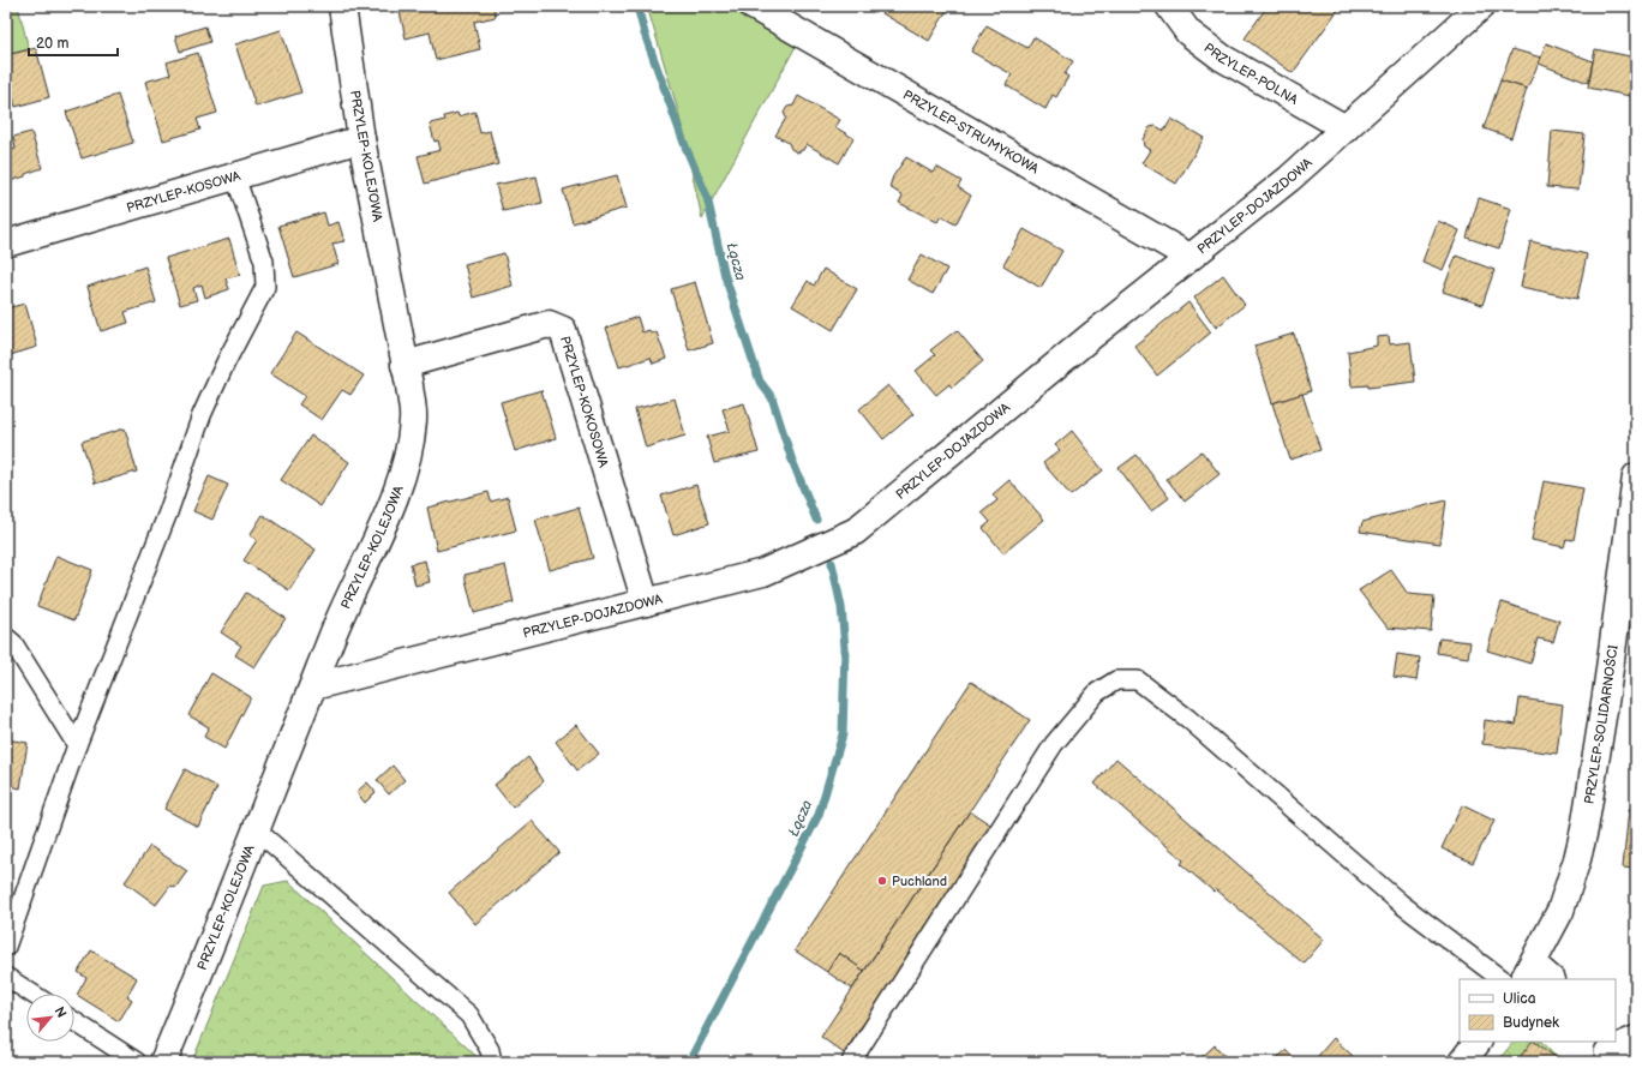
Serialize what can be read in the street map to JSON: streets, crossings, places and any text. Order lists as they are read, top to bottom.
{
  "streets": {
    "street": [
      "PRZYLEP-POLNA",
      "PRZYLEP-STRUMYKOWA",
      "PRZYLEP-KOLEJOWA",
      "PRZYLEP-KOSOWA",
      "PRZYLEP-DOJAZDOWA",
      "PRZYLEP-KOKOSOWA",
      "PRZYLEP-SOLIDARNOŚCI"
    ]
  },
  "crossings": [
    ["PRZYLEP-POLNA", "PRZYLEP-DOJAZDOWA"],
    ["PRZYLEP-STRUMYKOWA", "PRZYLEP-DOJAZDOWA"],
    ["PRZYLEP-KOLEJOWA", "PRZYLEP-KOSOWA"],
    ["PRZYLEP-KOLEJOWA", "PRZYLEP-DOJAZDOWA"],
    ["PRZYLEP-KOLEJOWA", "PRZYLEP-KOKOSOWA"],
    ["PRZYLEP-DOJAZDOWA", "PRZYLEP-KOKOSOWA"]
  ],
  "water": ["Łącza"],
  "places": ["Puchland"],
  "legend": ["Ulica", "Budynek"],
  "scale_bar": "20 m",
  "north": "top right"
}
